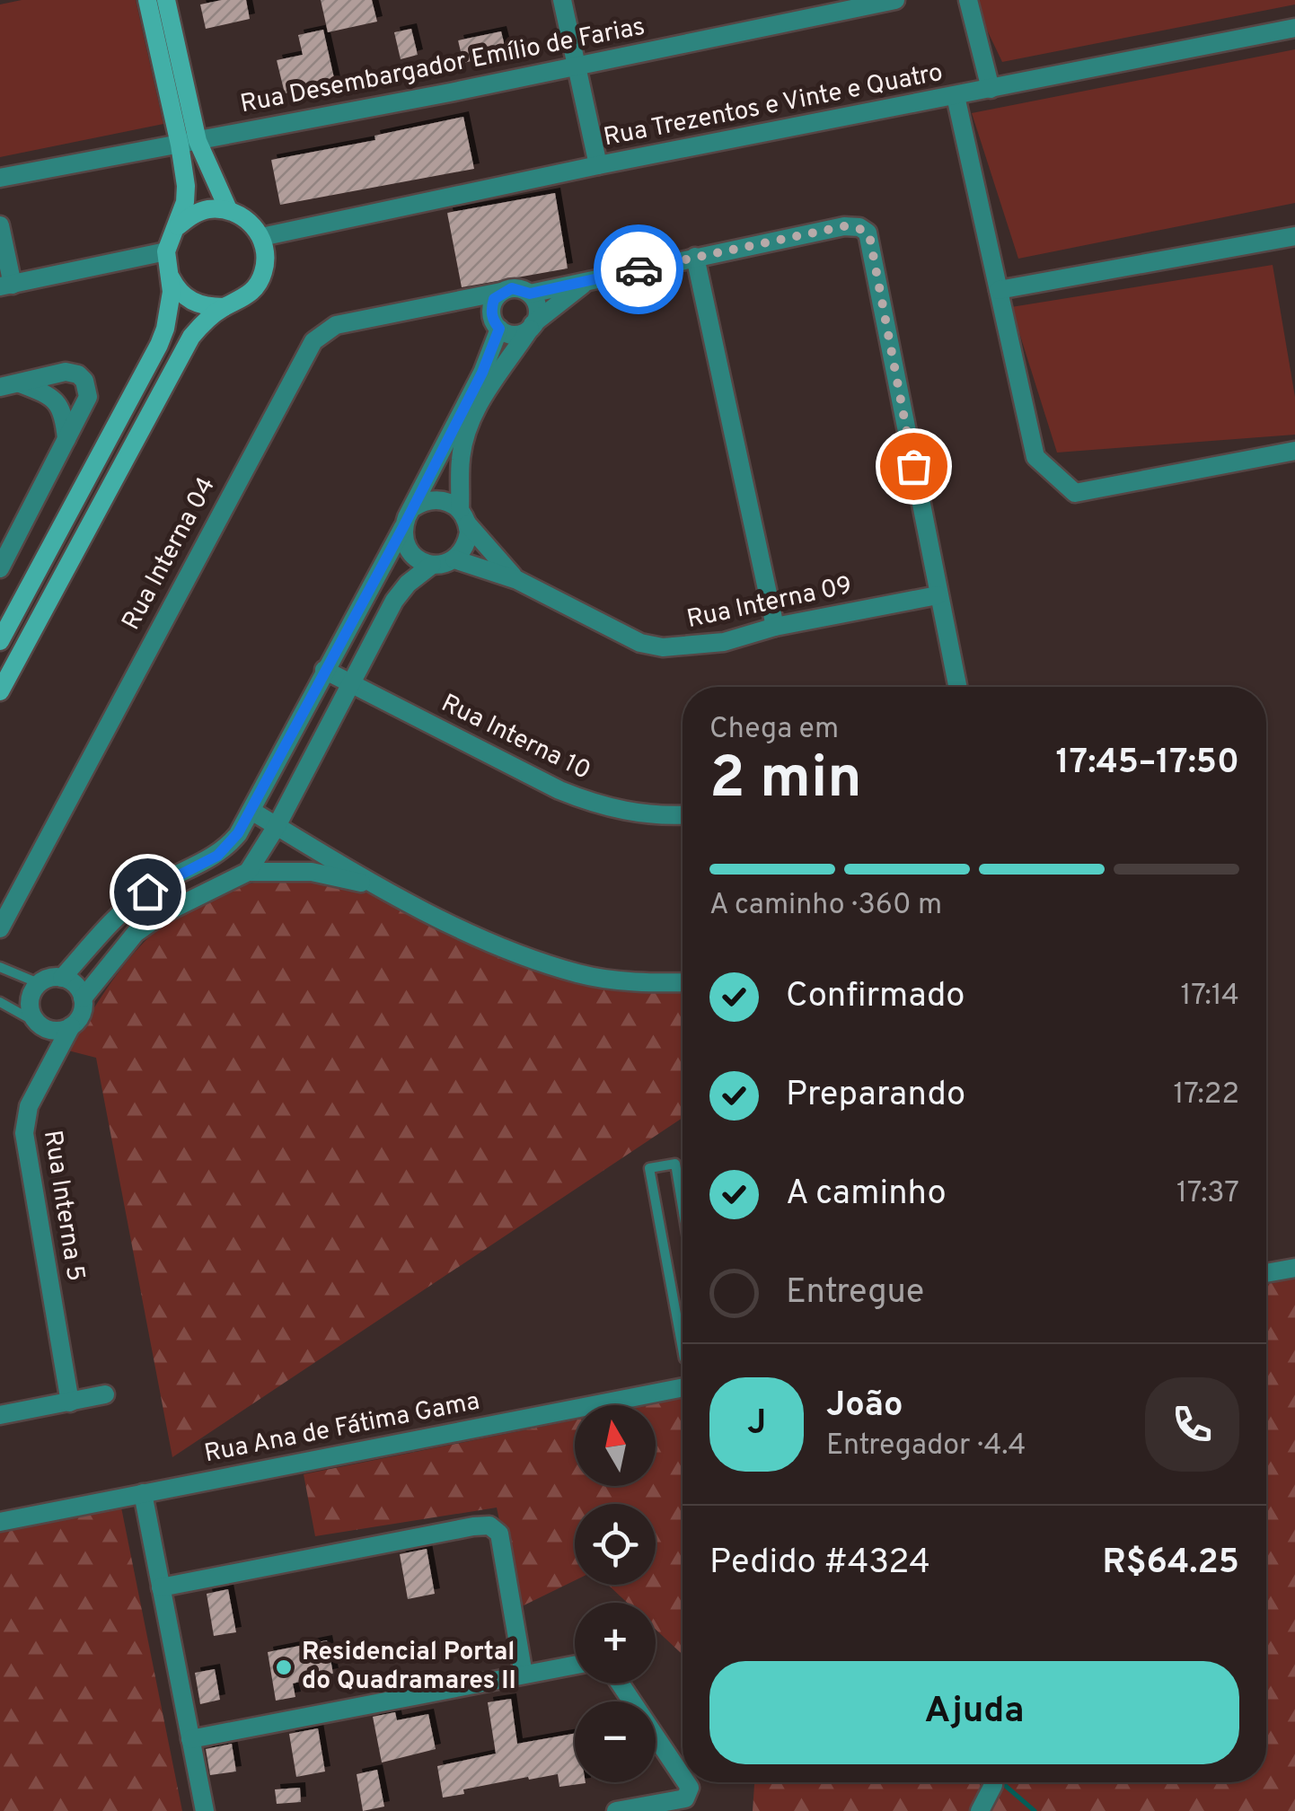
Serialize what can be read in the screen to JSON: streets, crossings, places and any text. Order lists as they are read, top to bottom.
{
  "streets": {
    "street": [
      "Rua Desembargador Emílio de Farias",
      "Rua Trezentos e Vinte e Quatro",
      "Rua Interna 04",
      "Rua Interna 09",
      "Rua Interna 10",
      "Rua Interna 5",
      "Rua Ana de Fátima Gama"
    ]
  },
  "places": ["Residencial Portal do Quadramares II"],
  "north": "top",
  "page": {
    "heading": ["2 min", "Chega em", "17:45–17:50"],
    "panel": [
      "João",
      "Entregador · 4.4",
      "Pedido #4324",
      "R$64.25"
    ],
    "bar": "A caminho · 360 m",
    "list": [
      ["Confirmado", "17:14"],
      ["Preparando", "17:22"],
      ["A caminho", "17:37"],
      "Entregue"
    ],
    "round": "J",
    "map_buttons": ["+", "−"],
    "buttons": "Ajuda"
  }
}
